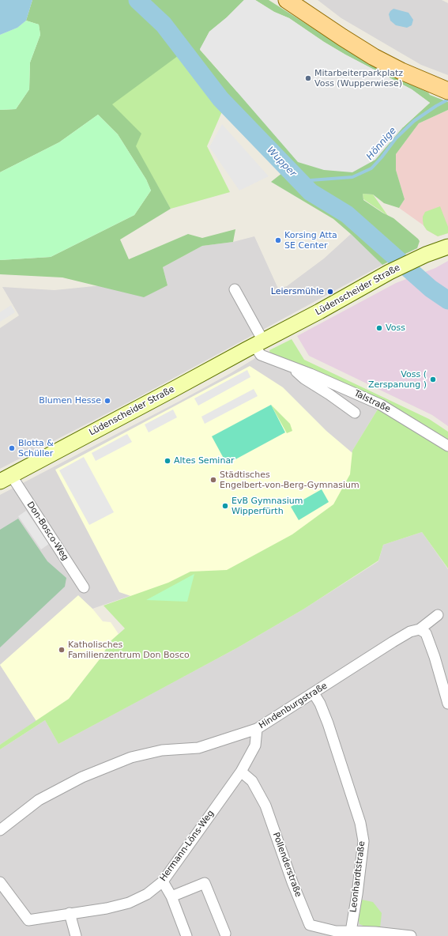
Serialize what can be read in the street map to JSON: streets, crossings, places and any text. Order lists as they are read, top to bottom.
{
  "streets": {
    "main road": ["Lüdenscheider Straße"],
    "street": [
      "Talstraße",
      "Don-Bosco-Weg",
      "Hindenburgstraße",
      "Hermann-Löns-Weg",
      "Pollenderstraße",
      "Leonhardtstraße"
    ]
  },
  "crossings": [
    ["Lüdenscheider Straße", "Talstraße"],
    ["Lüdenscheider Straße", "Don-Bosco-Weg"],
    ["Hindenburgstraße", "Hermann-Löns-Weg"],
    ["Hindenburgstraße", "Leonhardtstraße"],
    ["Hermann-Löns-Weg", "Pollenderstraße"],
    ["Pollenderstraße", "Leonhardtstraße"]
  ],
  "water": ["Hönnige", "Wupper"],
  "places": [
    "Mitarbeiterparkplatz Voss (Wupperwiese)",
    "Korsing Atta SE Center",
    "Leiersmühle",
    "Voss",
    "Voss ( Zerspanung )",
    "Blumen Hesse",
    "Blotta & Schüller",
    "Altes Seminar",
    "Städtisches Engelbert-von-Berg-Gymnasium",
    "EvB Gymnasium Wipperfürth",
    "Katholisches Familienzentrum Don Bosco"
  ]
}
